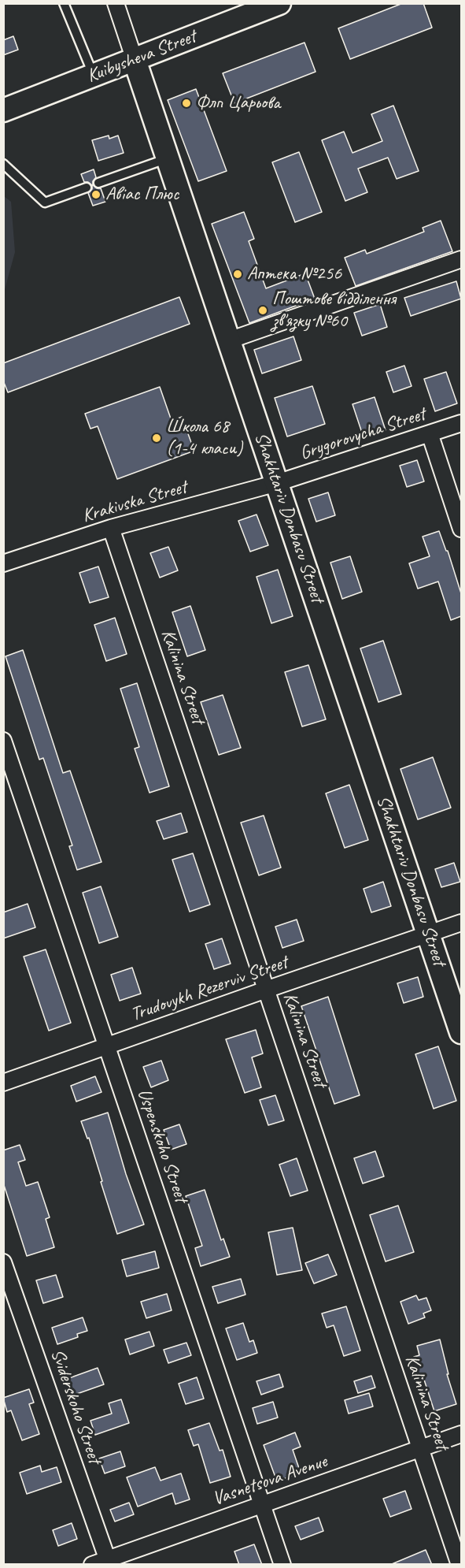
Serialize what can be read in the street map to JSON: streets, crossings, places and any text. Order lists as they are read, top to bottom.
{
  "streets": {
    "street": [
      "Kuibysheva Street",
      "Grygorovycha Street",
      "Krakivska Street",
      "Shakhtariv Donbasu Street",
      "Kalinina Street",
      "Trudovykh Rezerviv Street",
      "Uspenskoho Street",
      "Sviderskoho Street",
      "Vasnetsova Avenue"
    ]
  },
  "crossings": [
    ["Kuibysheva Street", "Shakhtariv Donbasu Street"],
    ["Grygorovycha Street", "Krakivska Street"],
    ["Grygorovycha Street", "Shakhtariv Donbasu Street"],
    ["Krakivska Street", "Shakhtariv Donbasu Street"],
    ["Krakivska Street", "Kalinina Street"],
    ["Shakhtariv Donbasu Street", "Trudovykh Rezerviv Street"],
    ["Kalinina Street", "Trudovykh Rezerviv Street"],
    ["Kalinina Street", "Vasnetsova Avenue"],
    ["Trudovykh Rezerviv Street", "Uspenskoho Street"],
    ["Uspenskoho Street", "Vasnetsova Avenue"],
    ["Sviderskoho Street", "Vasnetsova Avenue"]
  ],
  "places": [
    "Флп Царьова",
    "Авіас Плюс",
    "Аптека №256",
    "Поштове відділення зв'язку №60",
    "Школа 68 (1-4 класи)"
  ]
}
